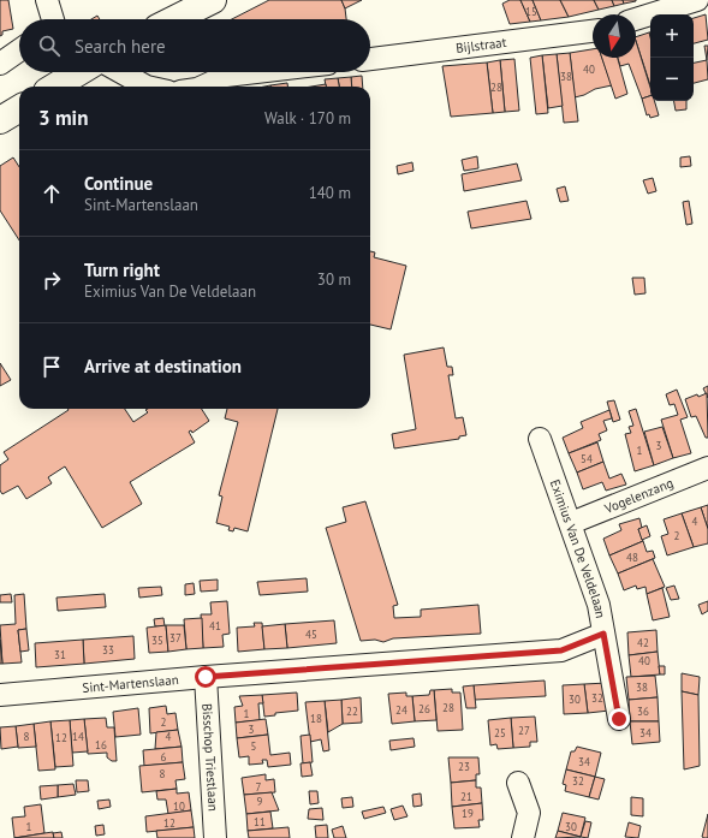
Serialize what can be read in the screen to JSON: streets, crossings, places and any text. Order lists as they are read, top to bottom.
{
  "streets": {
    "street": [
      "Bijlstraat",
      "Vogelenzang",
      "Eximius Van De Veldelaan",
      "Sint-Martenslaan",
      "Bisschop Triestlaan"
    ]
  },
  "crossings": [
    ["Vogelenzang", "Eximius Van De Veldelaan"],
    ["Eximius Van De Veldelaan", "Sint-Martenslaan"],
    ["Sint-Martenslaan", "Bisschop Triestlaan"]
  ],
  "house_numbers": [
    "15",
    "40",
    "38",
    "28",
    "3",
    "1",
    "54",
    "4",
    "2",
    "48",
    "41",
    "45",
    "37",
    "35",
    "42",
    "33",
    "31",
    "40",
    "38",
    "32",
    "30",
    "28",
    "26",
    "24",
    "22",
    "36",
    "1",
    "18",
    "2",
    "3",
    "27",
    "25",
    "34",
    "8",
    "14",
    "4",
    "12",
    "16",
    "5",
    "6",
    "34",
    "23",
    "8",
    "32",
    "7",
    "21",
    "9",
    "10",
    "19",
    "11",
    "12",
    "1",
    "30"
  ],
  "north": "bottom",
  "page": {
    "map_buttons": ["+", "−"],
    "search": "Search here",
    "heading": ["3 min", "Walk · 170 m"],
    "list": [
      ["Continue", "Sint-Martenslaan", "140 m"],
      ["Turn right", "Eximius Van De Veldelaan", "30 m"],
      "Arrive at destination"
    ]
  }
}
